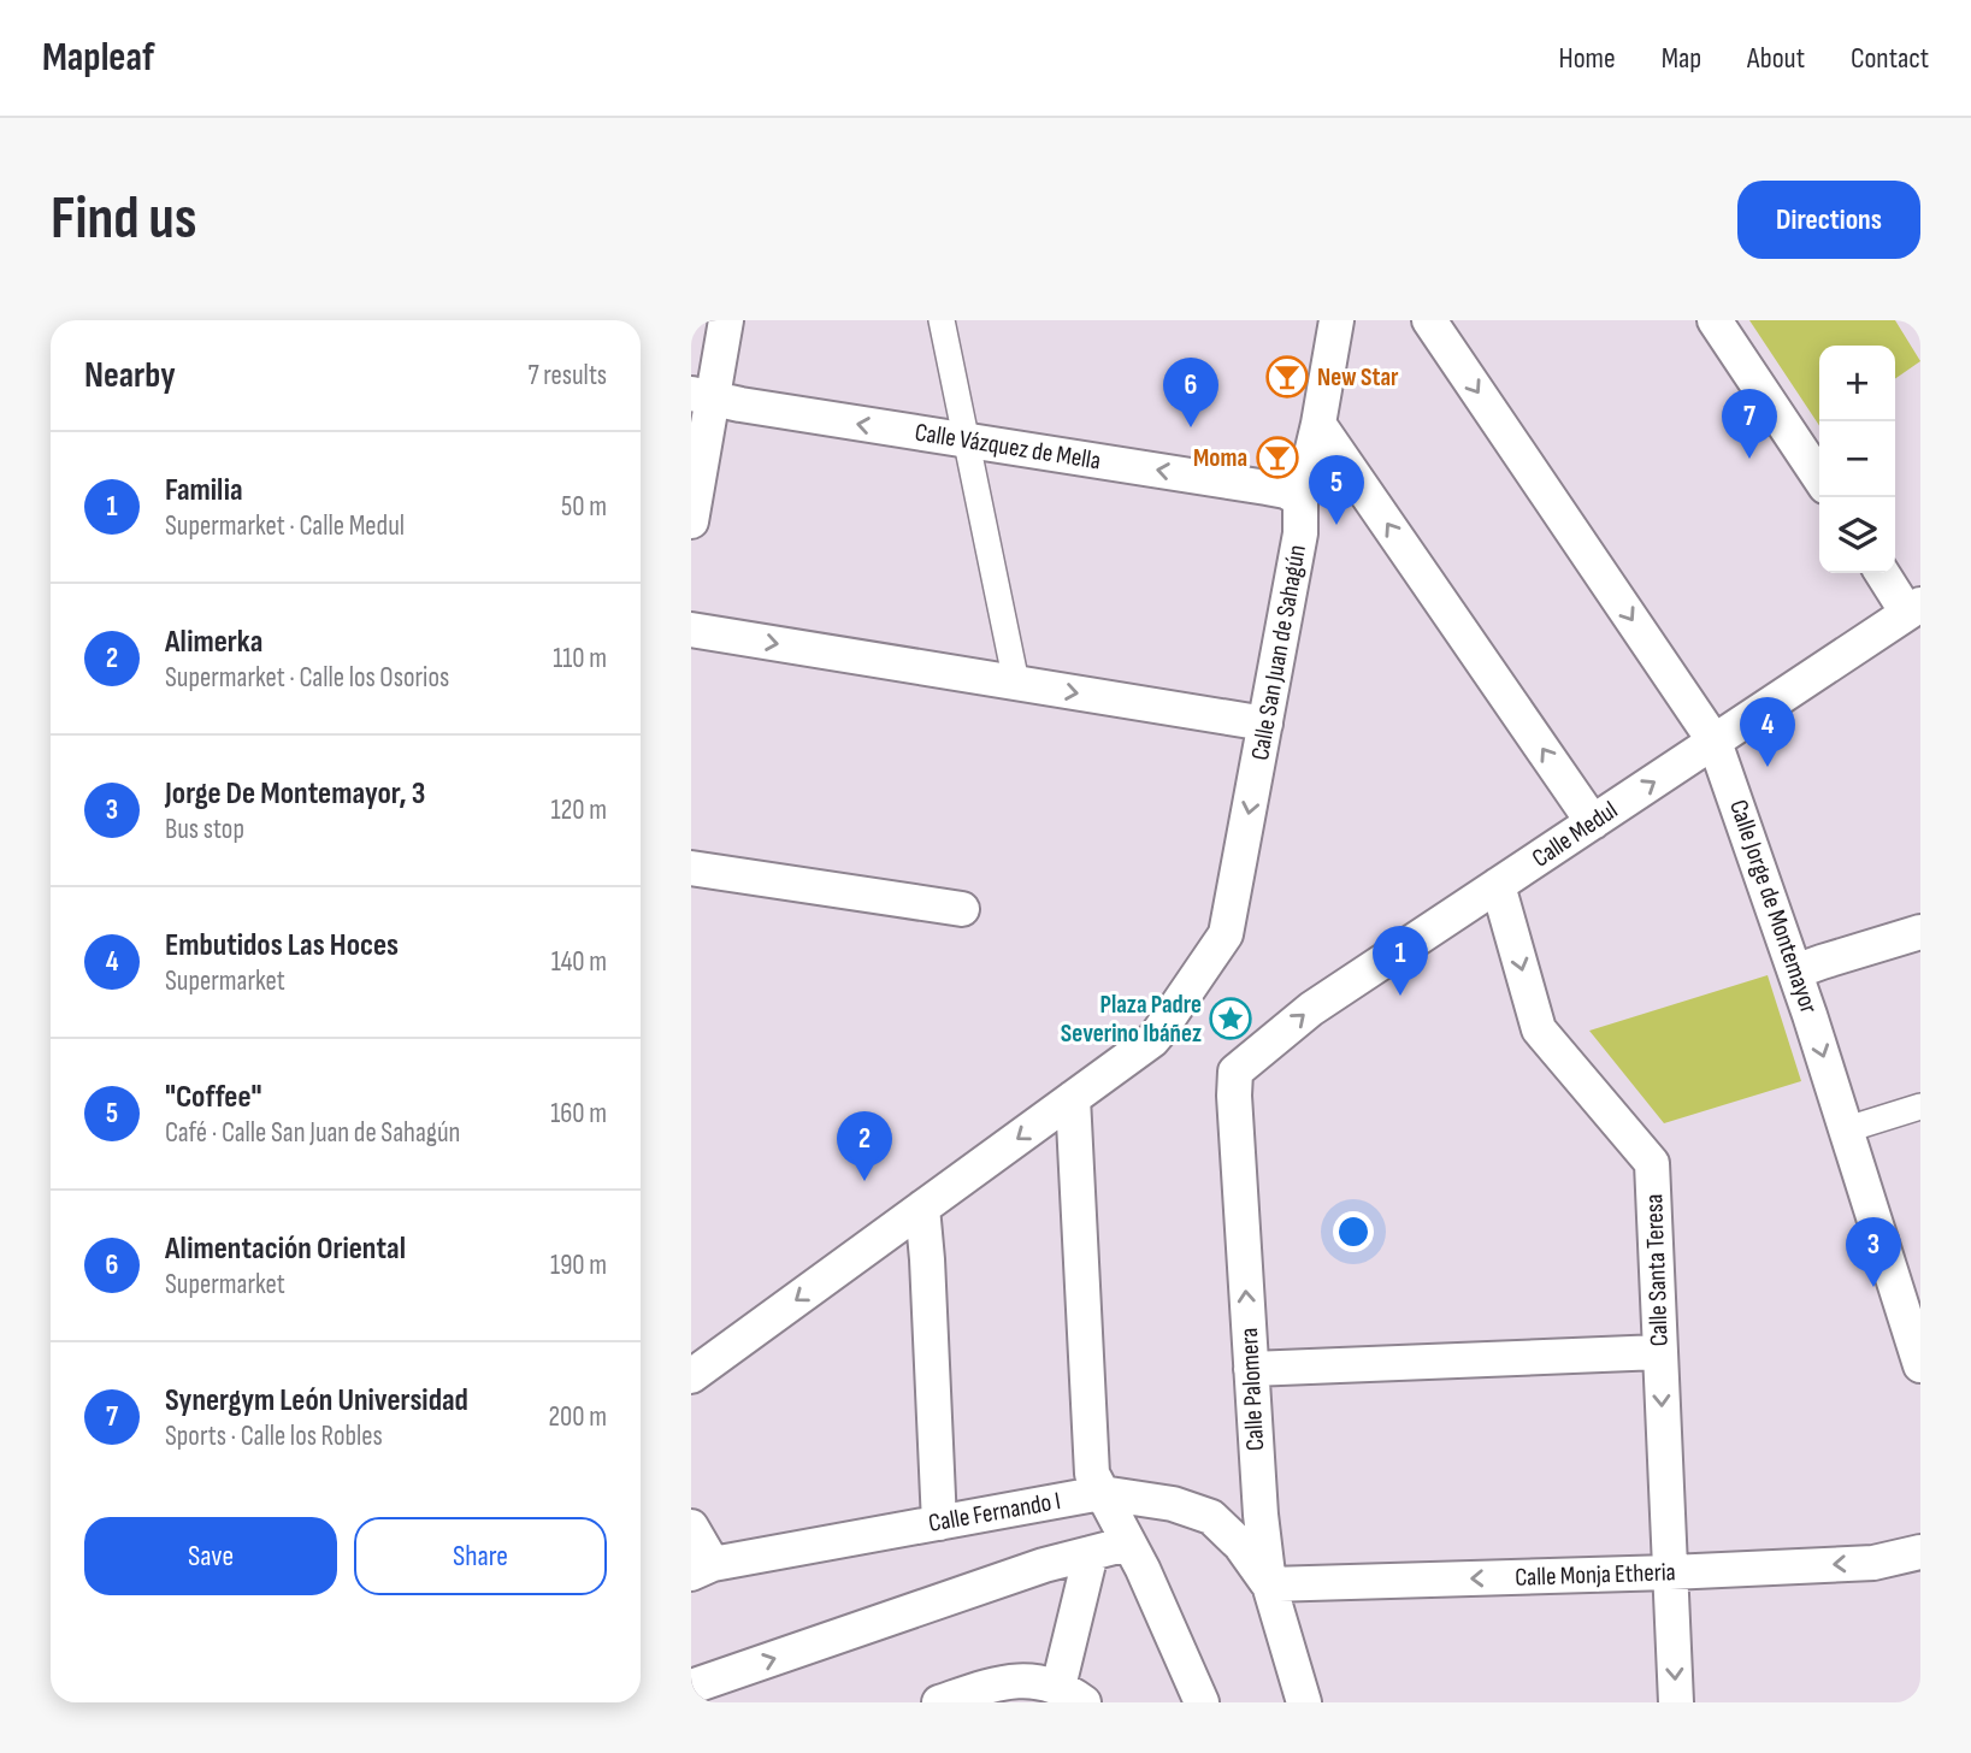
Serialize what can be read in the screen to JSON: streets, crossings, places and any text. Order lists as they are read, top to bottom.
{
  "streets": {
    "street": [
      "Calle Vázquez de Mella",
      "Calle San Juan de Sahagún",
      "Calle Medul",
      "Calle Jorge de Montemayor",
      "Calle Santa Teresa",
      "Calle Palomera",
      "Calle Fernando I",
      "Calle Monja Etheria"
    ]
  },
  "crossings": [
    ["Calle Vázquez de Mella", "Calle San Juan de Sahagún"],
    ["Calle Medul", "Calle Jorge de Montemayor"],
    ["Calle Medul", "Calle Santa Teresa"],
    ["Calle Medul", "Calle Palomera"],
    ["Calle Santa Teresa", "Calle Monja Etheria"],
    ["Calle Palomera", "Calle Fernando I"],
    ["Calle Palomera", "Calle Monja Etheria"],
    ["Calle Fernando I", "Calle Monja Etheria"]
  ],
  "one_way": ["Calle San Juan de Sahagún", "Calle Medul", "Calle Santa Teresa"],
  "places": {
    "bar": ["New Star", "Moma"],
    "place": ["Plaza Padre Severino Ibáñez"]
  },
  "page": {
    "header": "Mapleaf",
    "nav": [
      "Home",
      "Map",
      "About",
      "Contact"
    ],
    "buttons": [
      "Directions",
      ["Save", "Share"]
    ],
    "title": "Find us",
    "heading": ["Nearby", "7 results"],
    "map_buttons": ["+", "−"],
    "pins": [
      "6",
      "7",
      "5",
      "4",
      "1",
      "2",
      "3"
    ],
    "list": [
      {
        "mark": "1",
        "name": "Familia",
        "note": "Supermarket · Calle Medul",
        "value": "50 m"
      },
      {
        "mark": "2",
        "name": "Alimerka",
        "note": "Supermarket · Calle los Osorios",
        "value": "110 m"
      },
      {
        "mark": "3",
        "name": "Jorge De Montemayor, 3",
        "note": "Bus stop",
        "value": "120 m"
      },
      {
        "mark": "4",
        "name": "Embutidos Las Hoces",
        "note": "Supermarket",
        "value": "140 m"
      },
      {
        "mark": "5",
        "name": "\"Coffee\"",
        "note": "Café · Calle San Juan de Sahagún",
        "value": "160 m"
      },
      {
        "mark": "6",
        "name": "Alimentación Oriental",
        "note": "Supermarket",
        "value": "190 m"
      },
      {
        "mark": "7",
        "name": "Synergym León Universidad",
        "note": "Sports · Calle los Robles",
        "value": "200 m"
      }
    ]
  }
}
